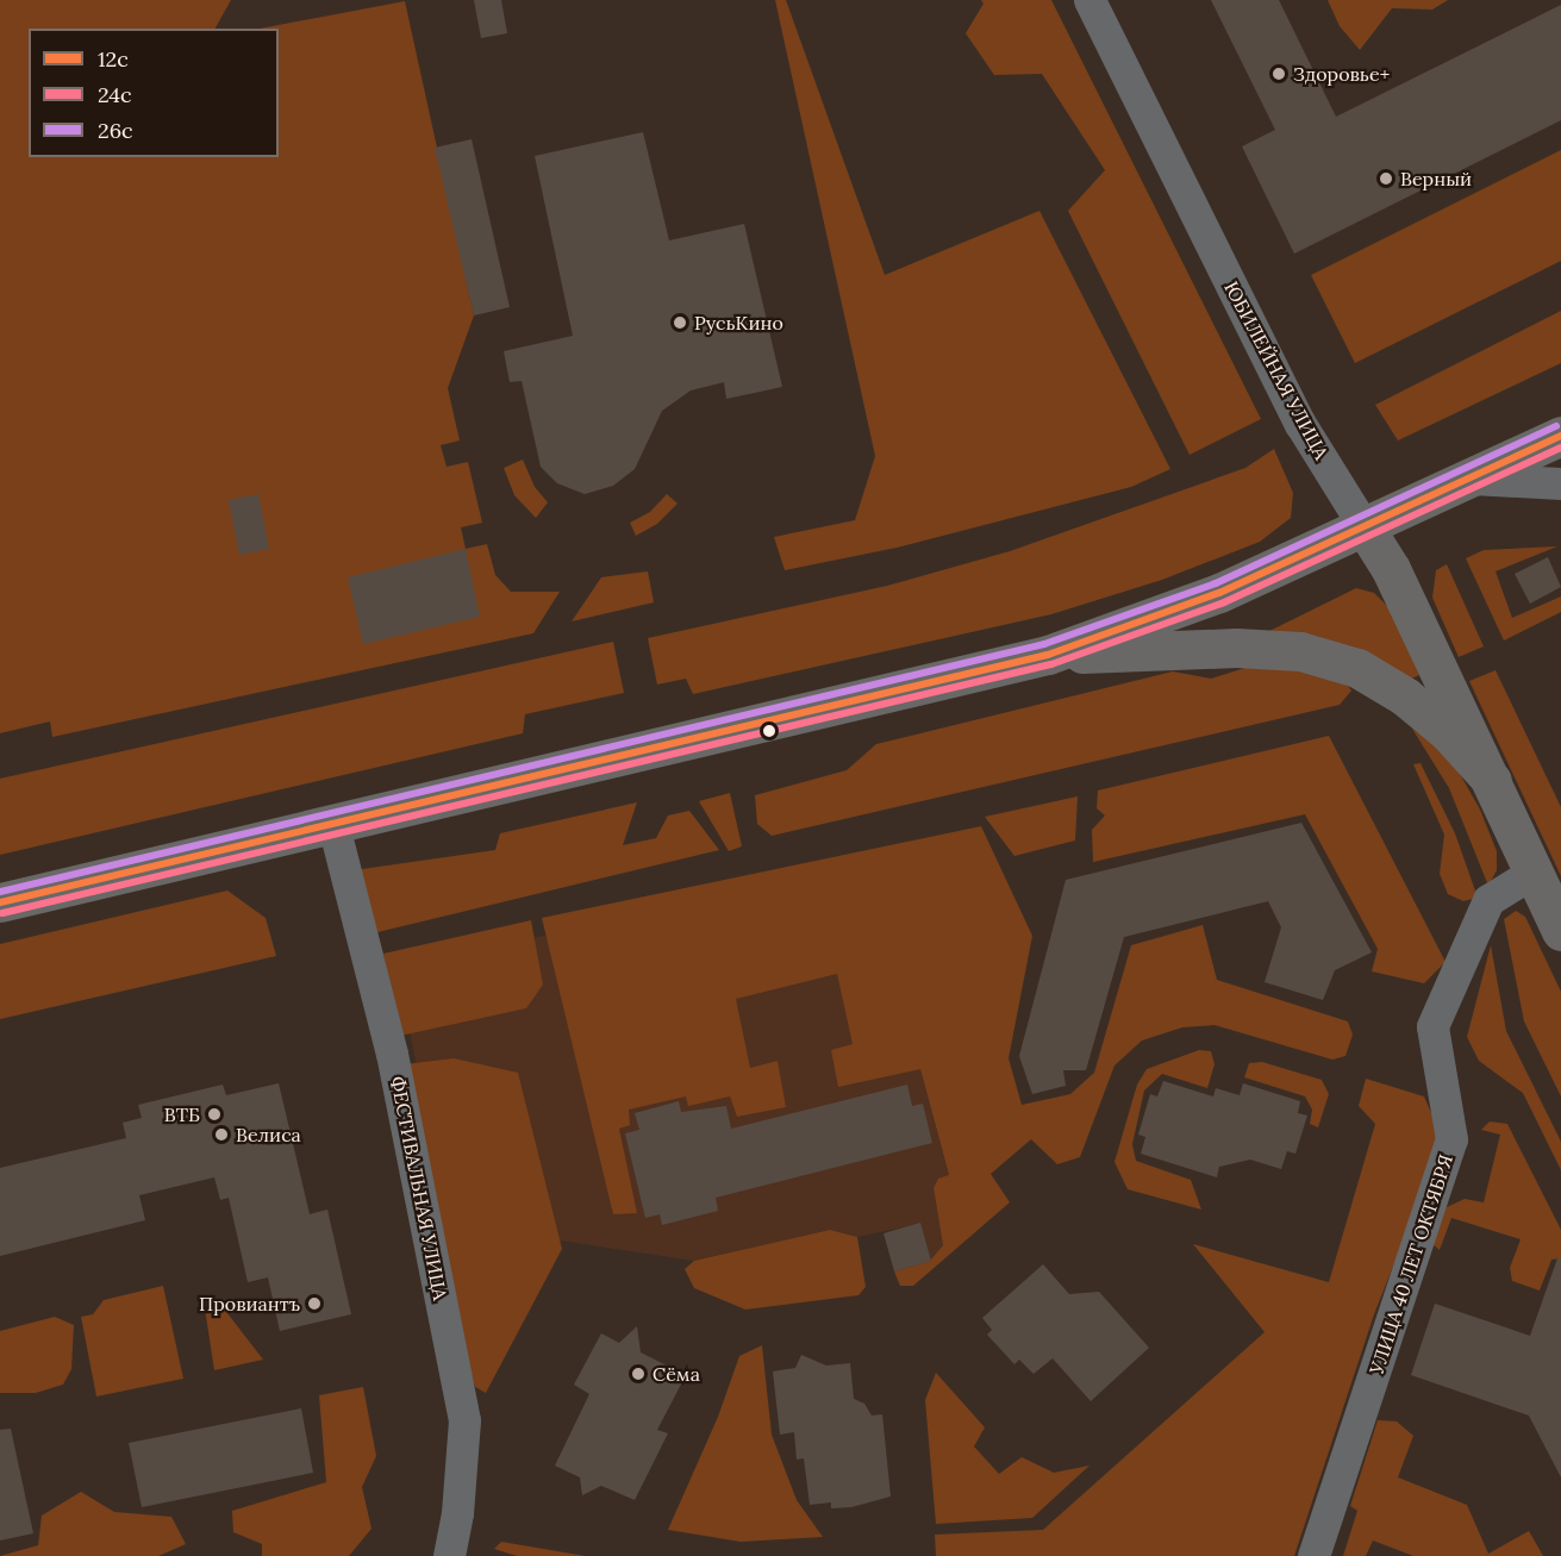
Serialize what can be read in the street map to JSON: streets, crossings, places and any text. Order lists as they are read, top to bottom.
{
  "streets": {
    "main road": ["ЮБИЛЕЙНАЯ УЛИЦА"],
    "street": ["ФЕСТИВАЛЬНАЯ УЛИЦА", "УЛИЦА 40 ЛЕТ ОКТЯБРЯ"]
  },
  "crossings": [
    ["ЮБИЛЕЙНАЯ УЛИЦА", "УЛИЦА 40 ЛЕТ ОКТЯБРЯ"]
  ],
  "places": [
    "Здоровье+",
    "Верный",
    "РусьКино",
    "ВТБ",
    "Велиса",
    "Провиантъ",
    "Сёма"
  ],
  "lines": ["transit line 26c", "transit line 12с", "transit line 24с"],
  "legend": ["12с", "24с", "26c"]
}
